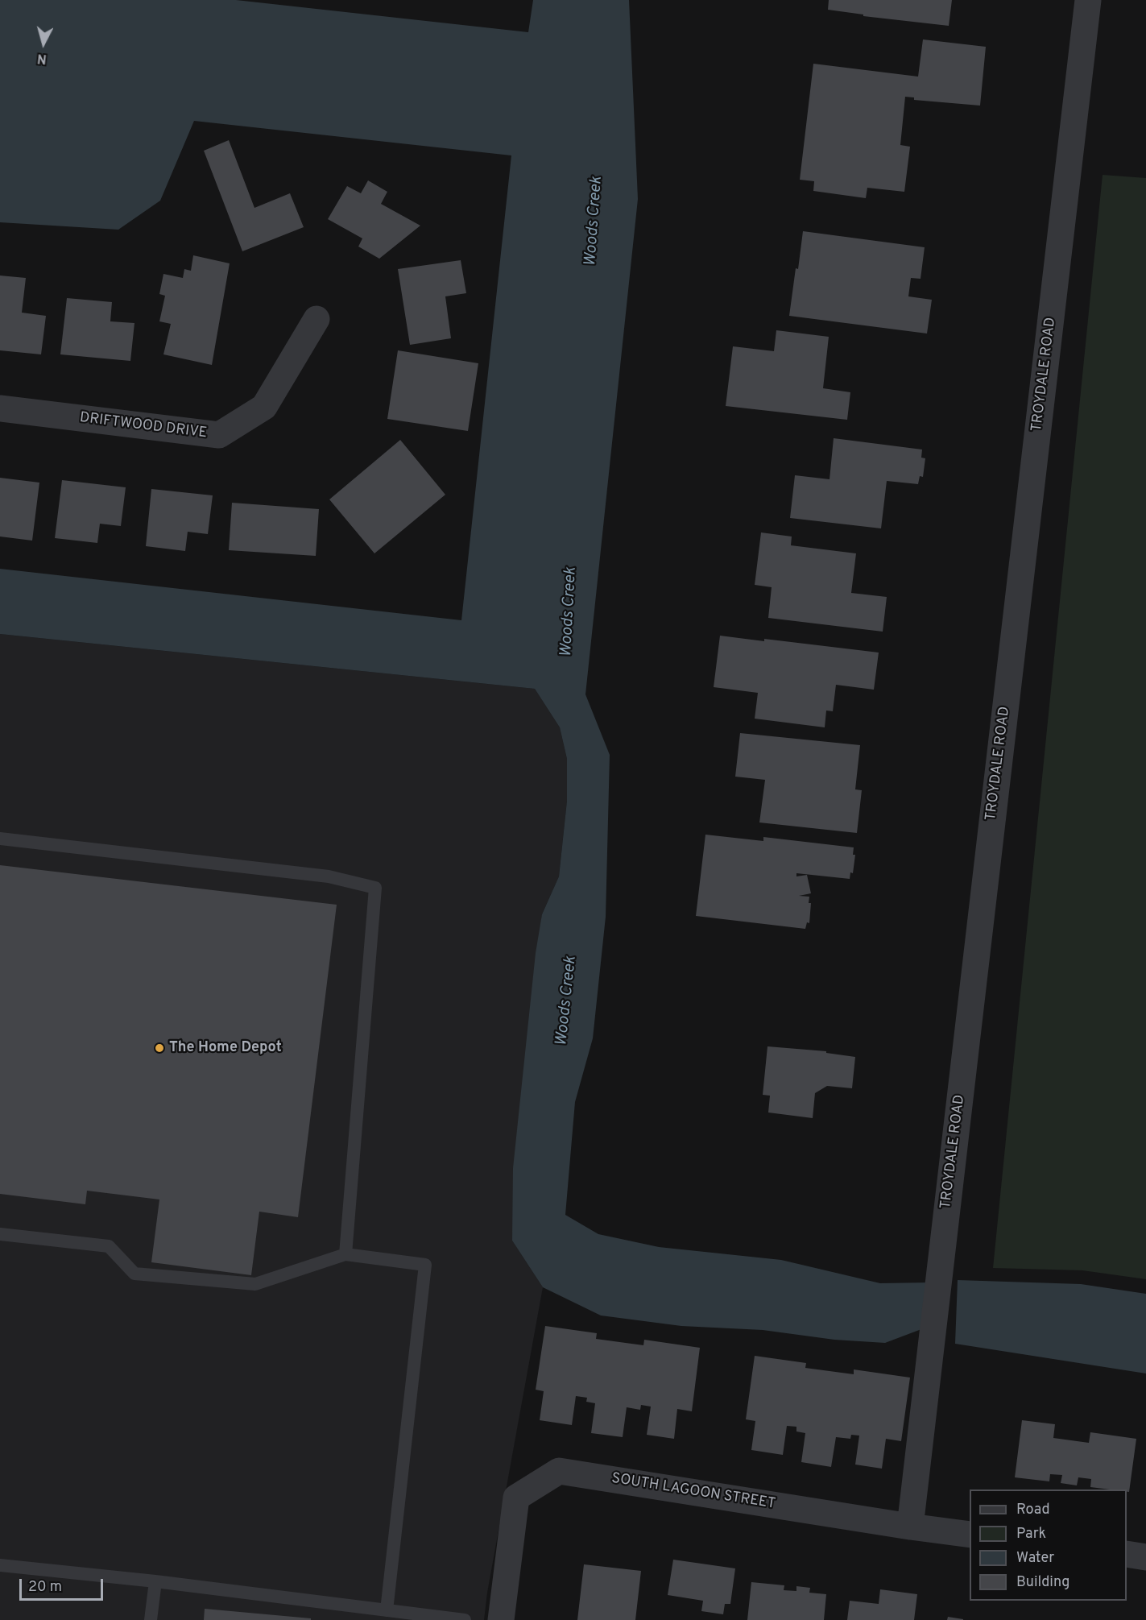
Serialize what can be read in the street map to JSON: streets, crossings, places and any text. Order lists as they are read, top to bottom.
{
  "streets": {
    "street": ["TROYDALE ROAD", "DRIFTWOOD DRIVE", "SOUTH LAGOON STREET"]
  },
  "crossings": [
    ["TROYDALE ROAD", "SOUTH LAGOON STREET"]
  ],
  "water": ["Woods Creek"],
  "places": ["The Home Depot"],
  "legend": [
    "Road",
    "Park",
    "Water",
    "Building"
  ],
  "scale_bar": "20 m",
  "north": "bottom"
}
